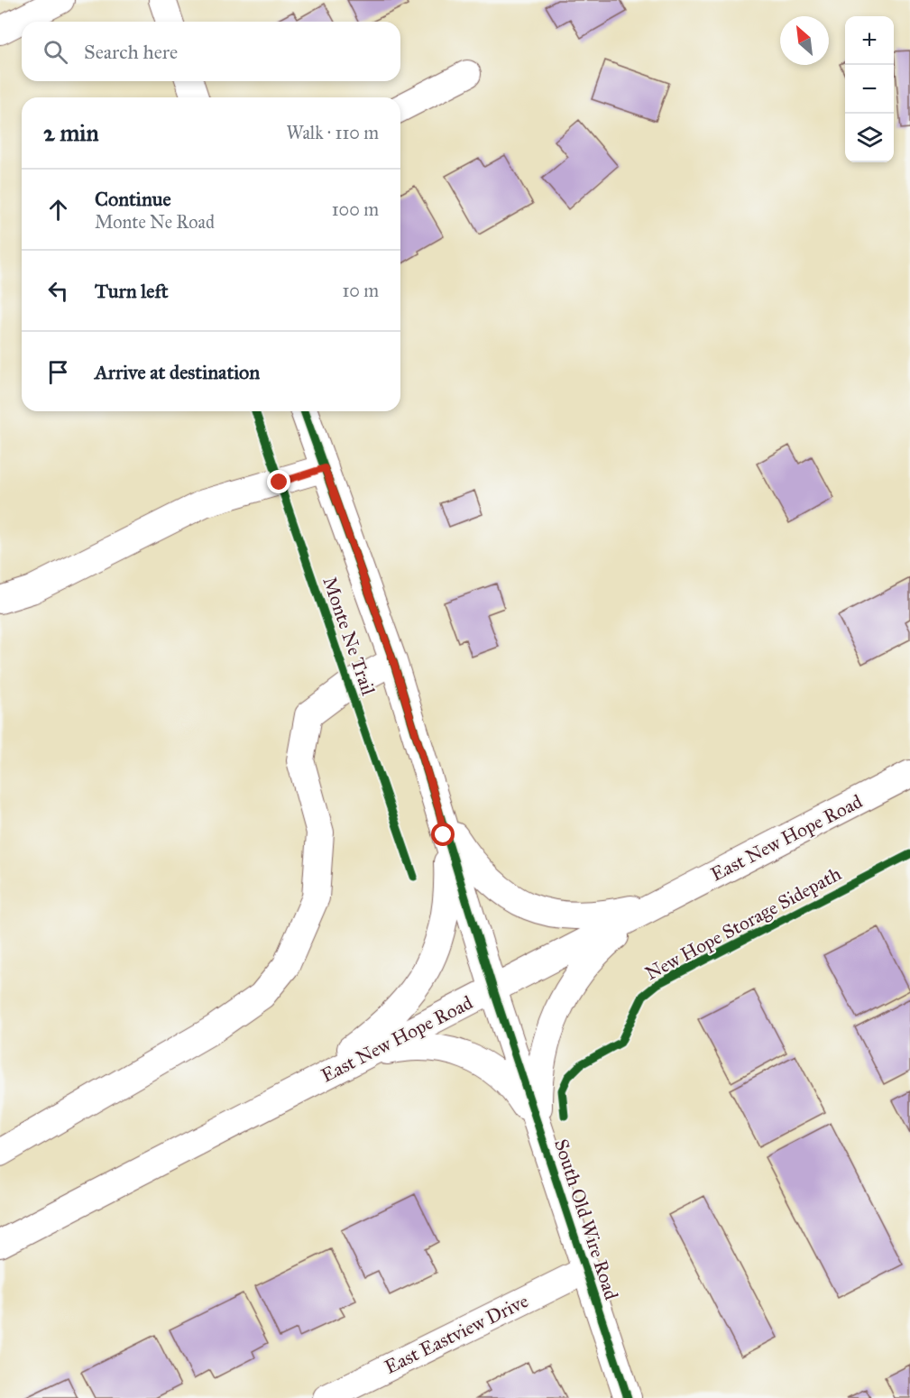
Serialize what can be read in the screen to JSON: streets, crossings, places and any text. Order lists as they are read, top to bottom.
{
  "streets": {
    "street": ["East New Hope Road", "South Old Wire Road", "East Eastview Drive"],
    "cycle path": ["Monte Ne Trail", "New Hope Storage Sidepath"]
  },
  "crossings": [
    ["East New Hope Road", "South Old Wire Road"],
    ["South Old Wire Road", "East Eastview Drive"]
  ],
  "north": "top left",
  "page": {
    "map_buttons": ["+", "−"],
    "search": "Search here",
    "heading": ["2 min", "Walk · 110 m"],
    "list": [
      ["Continue", "Monte Ne Road", "100 m"],
      ["Turn left", "10 m"],
      "Arrive at destination"
    ]
  }
}
